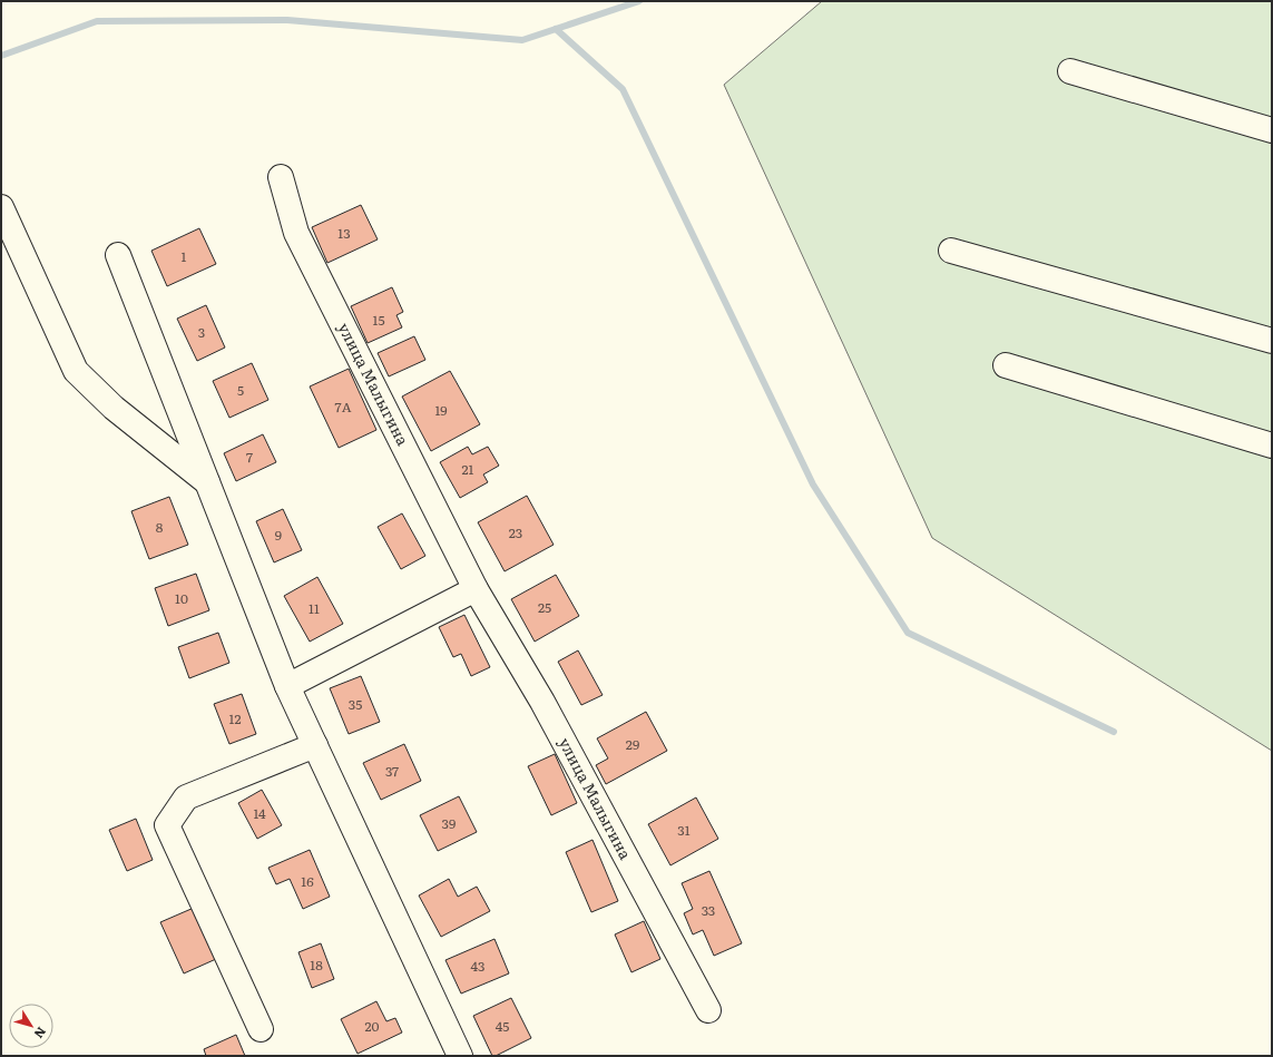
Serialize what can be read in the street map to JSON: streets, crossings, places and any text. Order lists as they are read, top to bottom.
{
  "streets": {
    "street": ["улица Малыгина"]
  },
  "house_numbers": [
    "13",
    "1",
    "15",
    "3",
    "5",
    "7А",
    "19",
    "7",
    "21",
    "8",
    "23",
    "9",
    "10",
    "25",
    "11",
    "35",
    "12",
    "29",
    "37",
    "14",
    "39",
    "31",
    "16",
    "33",
    "18",
    "43",
    "20",
    "45"
  ],
  "north": "bottom right"
}
